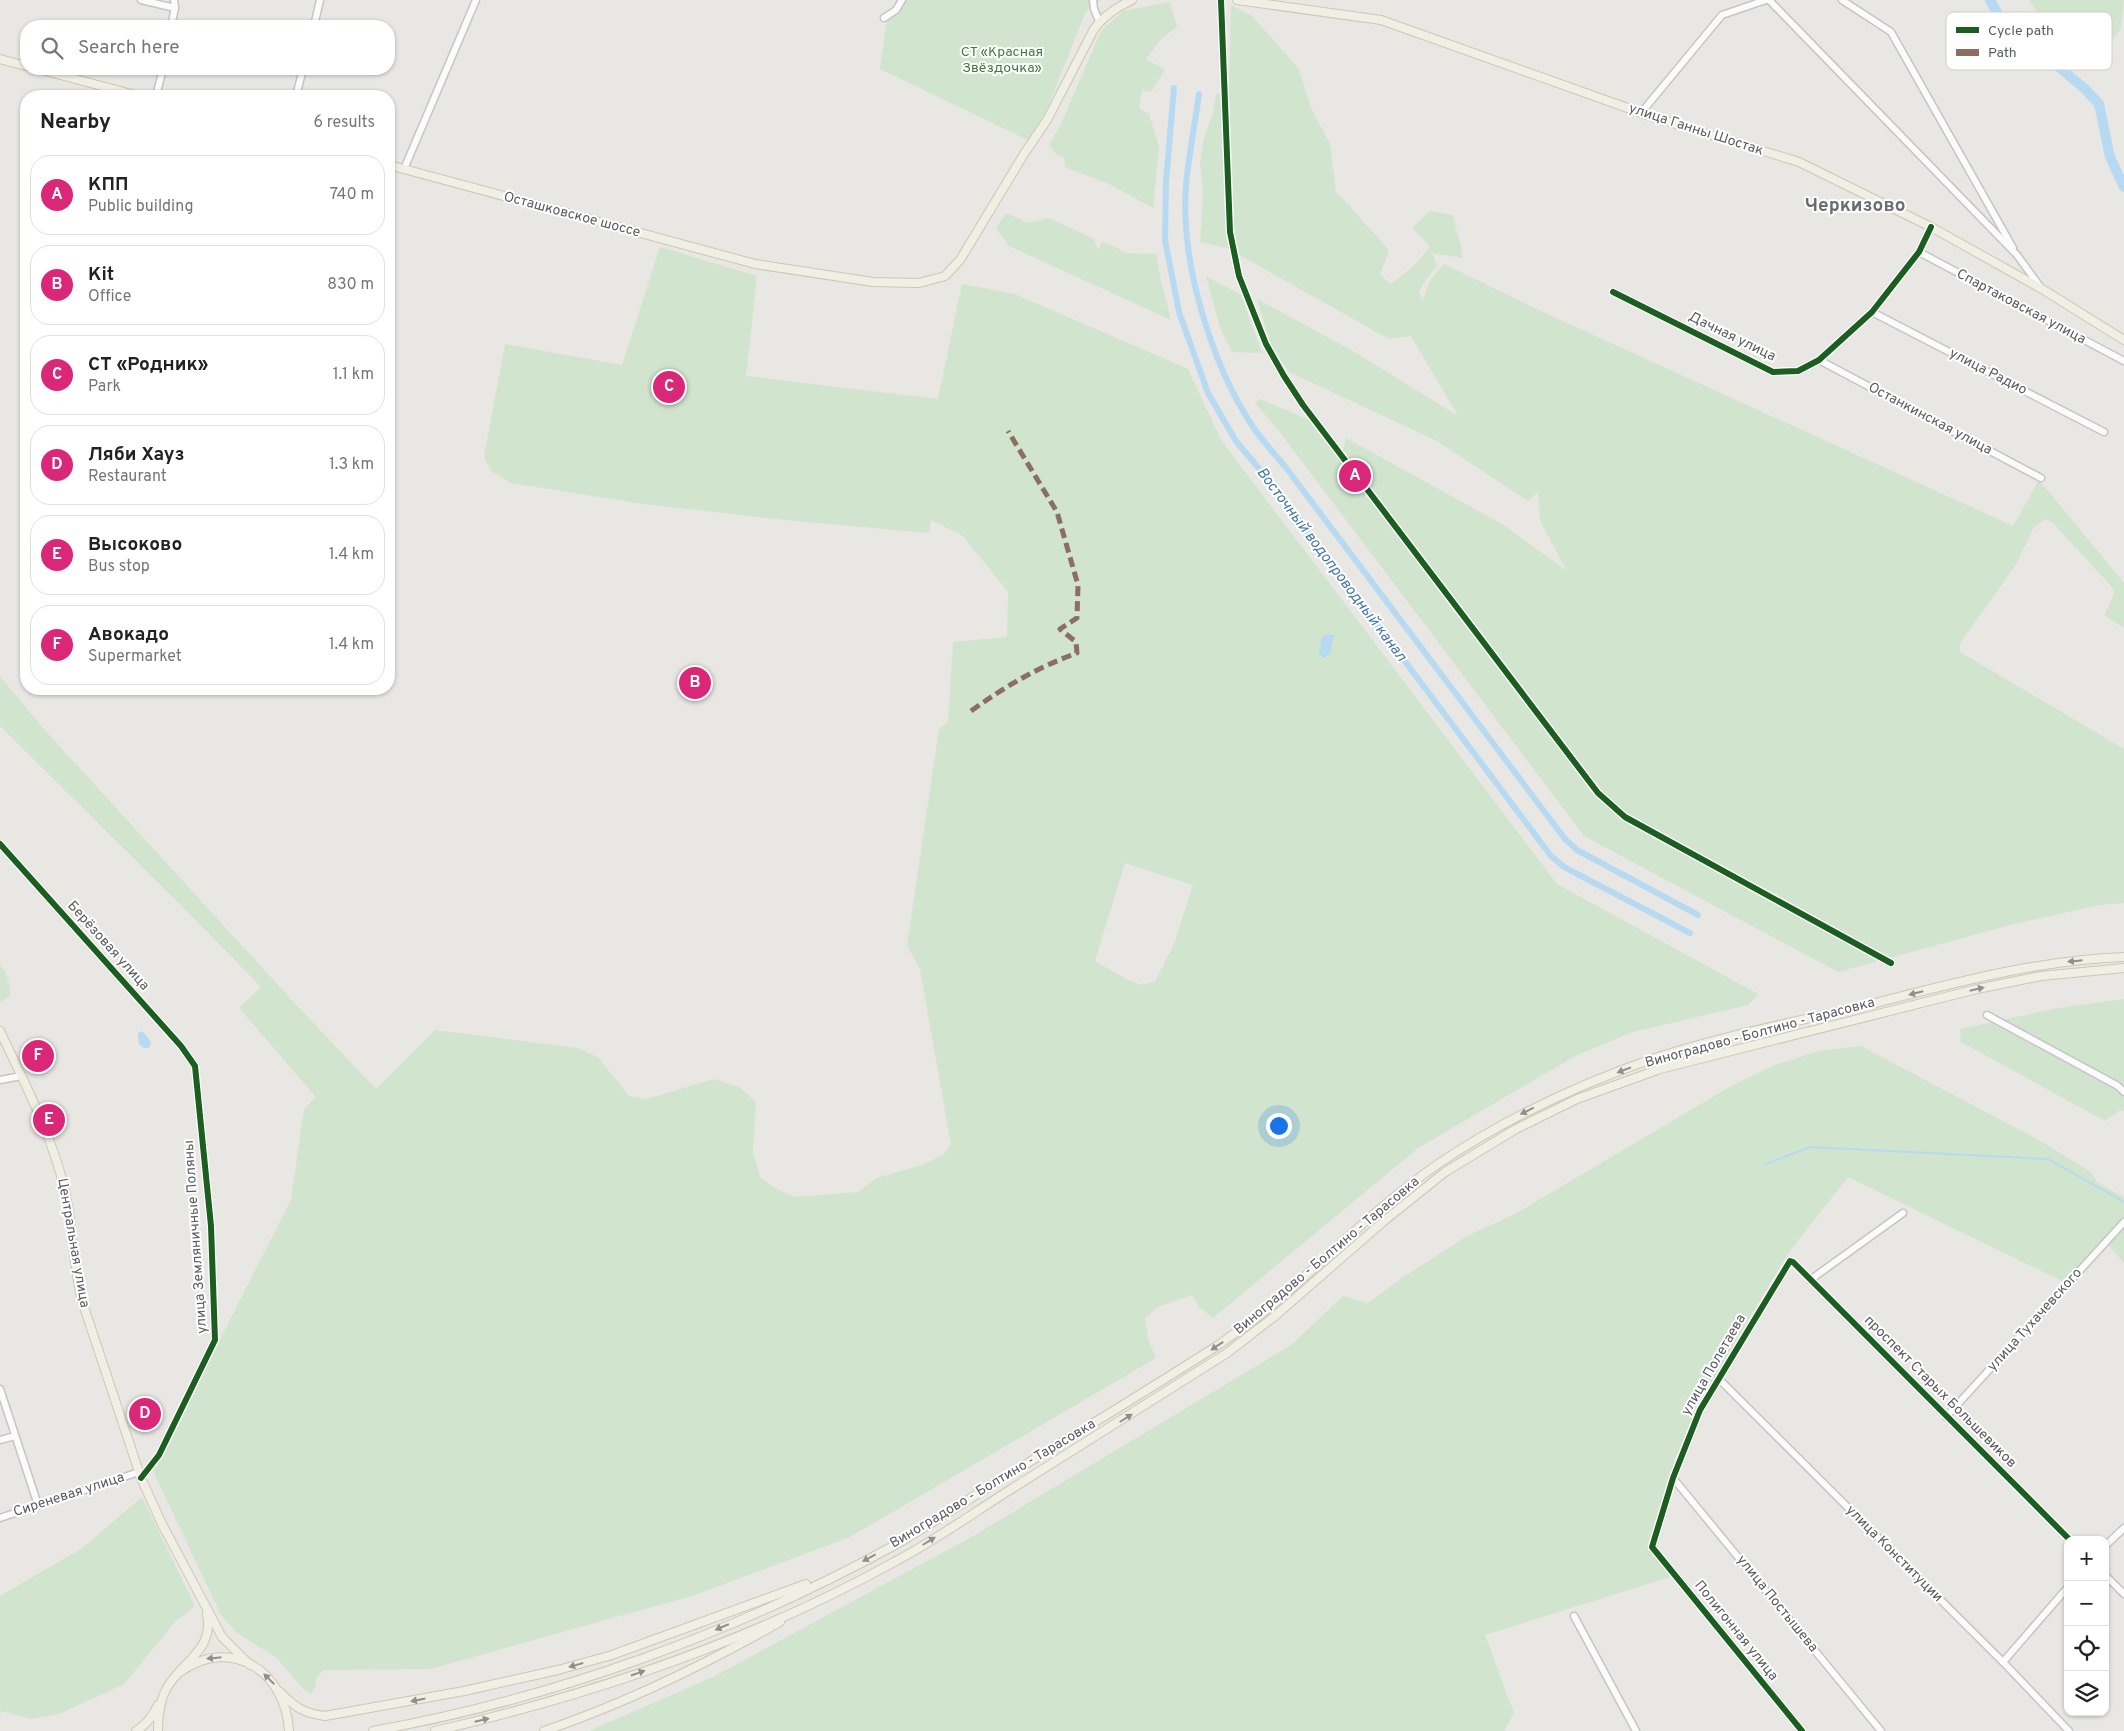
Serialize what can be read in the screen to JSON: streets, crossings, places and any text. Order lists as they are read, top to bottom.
{
  "streets": {
    "main road": [
      "улица Ганны Шостак",
      "Осташковское шоссе",
      "Виноградово - Болтино - Тарасовка",
      "Центральная улица"
    ],
    "street": [
      "Спартаковская улица",
      "Дачная улица",
      "улица Радио",
      "Останкинская улица",
      "Берёзовая улица",
      "улица Земляничные Поляны",
      "улица Тухачевского",
      "улица Полетаева",
      "проспект Старых Большевиков",
      "Сиреневая улица",
      "улица Конституции",
      "улица Постышева",
      "Полигонная улица"
    ]
  },
  "crossings": [
    ["улица Ганны Шостак", "Дачная улица"],
    ["Спартаковская улица", "Дачная улица"],
    ["Дачная улица", "улица Радио"],
    ["Дачная улица", "Останкинская улица"],
    ["Берёзовая улица", "улица Земляничные Поляны"],
    ["улица Земляничные Поляны", "Центральная улица"],
    ["улица Земляничные Поляны", "Сиреневая улица"],
    ["Центральная улица", "Сиреневая улица"],
    ["улица Тухачевского", "проспект Старых Большевиков"],
    ["улица Полетаева", "проспект Старых Большевиков"],
    ["улица Полетаева", "улица Конституции"],
    ["улица Полетаева", "улица Постышева"],
    ["улица Полетаева", "Полигонная улица"]
  ],
  "districts": ["Черкизово"],
  "water": ["Восточный водопроводный канал"],
  "parks": ["СТ «Красная Звёздочка»"],
  "legend": ["Cycle path", "Path"],
  "page": {
    "search": "Search here",
    "heading": ["Nearby", "6 results"],
    "list": [
      {
        "mark": "A",
        "name": "КПП",
        "note": "Public building",
        "value": "740 m"
      },
      {
        "mark": "B",
        "name": "Kit",
        "note": "Office",
        "value": "830 m"
      },
      {
        "mark": "C",
        "name": "СТ «Родник»",
        "note": "Park",
        "value": "1.1 km"
      },
      {
        "mark": "D",
        "name": "Ляби Хауз",
        "note": "Restaurant",
        "value": "1.3 km"
      },
      {
        "mark": "E",
        "name": "Высоково",
        "note": "Bus stop",
        "value": "1.4 km"
      },
      {
        "mark": "F",
        "name": "Авокадо",
        "note": "Supermarket",
        "value": "1.4 km"
      }
    ],
    "pins": [
      "C",
      "A",
      "B",
      "F",
      "E",
      "D"
    ],
    "map_buttons": ["+", "−"]
  }
}
